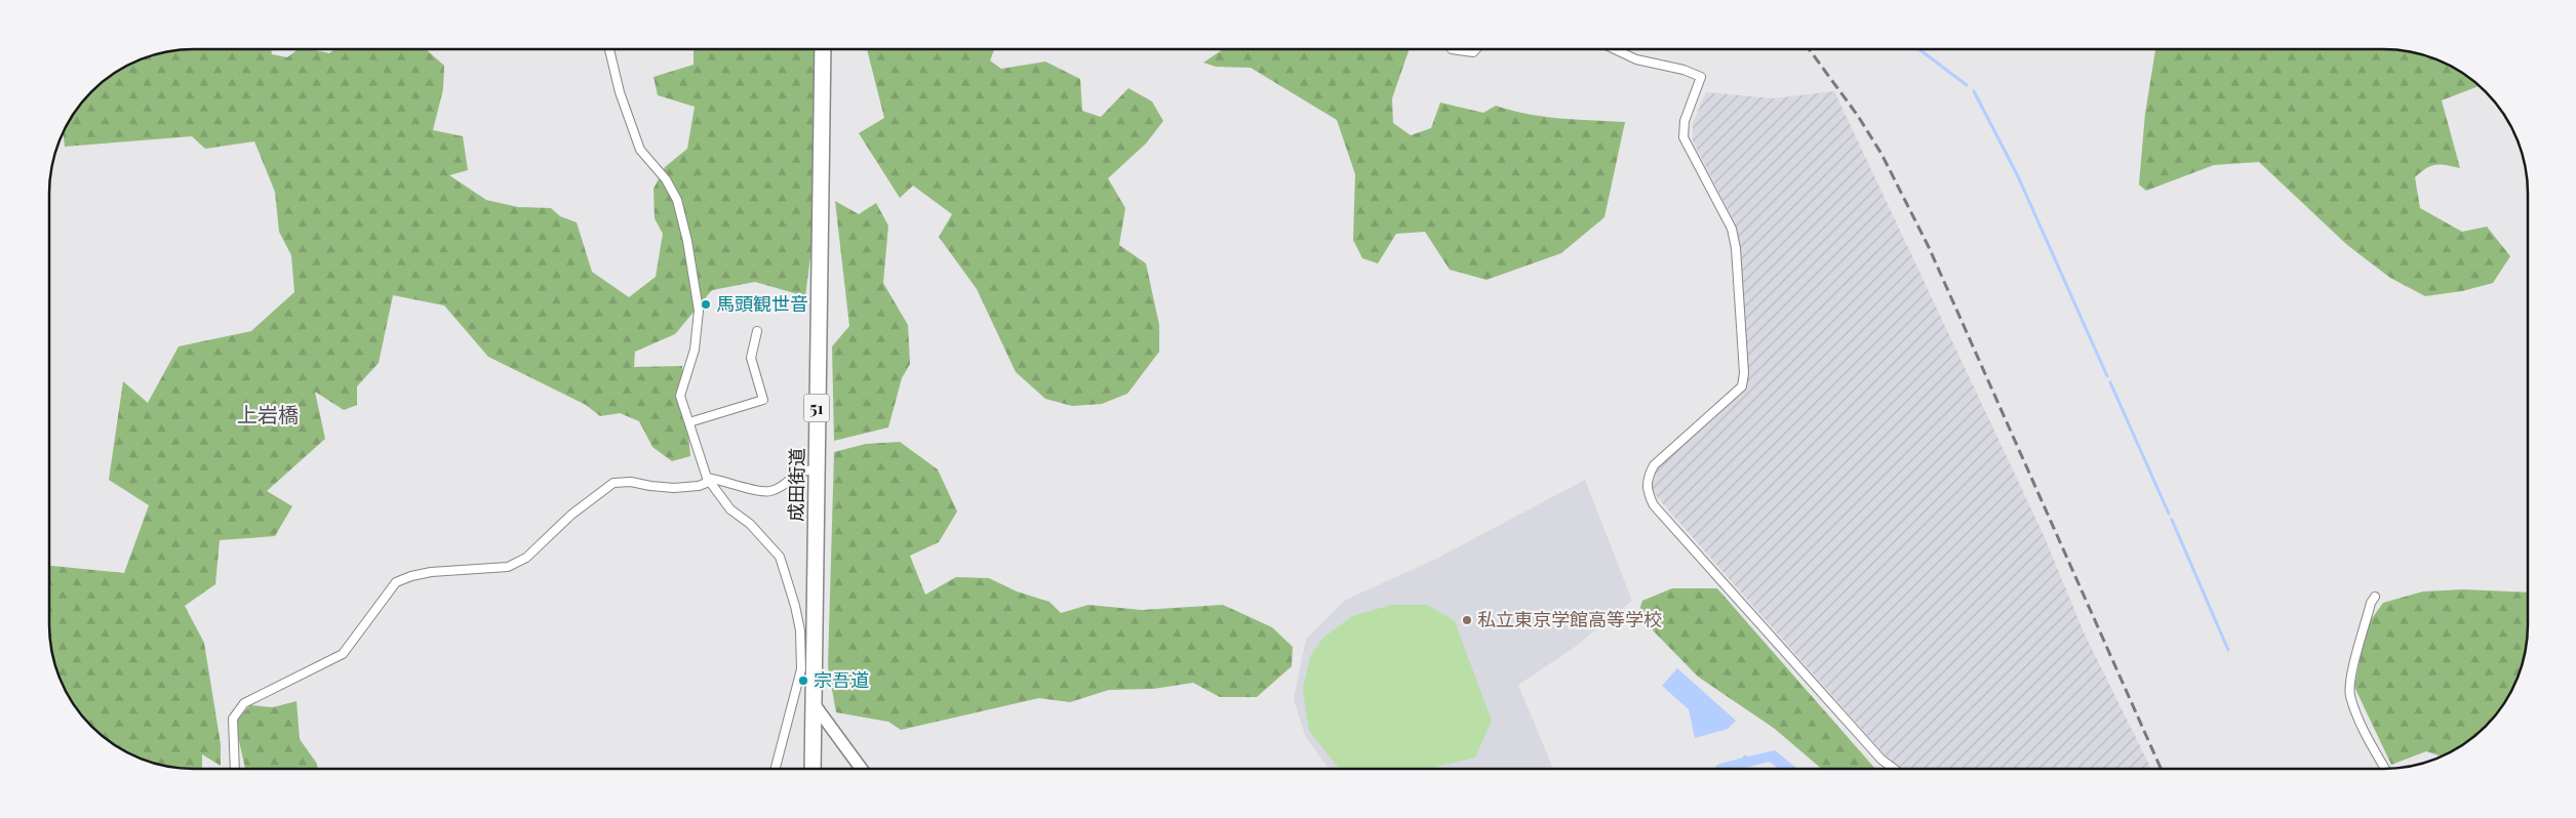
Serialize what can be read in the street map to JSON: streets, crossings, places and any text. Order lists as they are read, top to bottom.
{
  "streets": {
    "highway": ["51", "成田街道"]
  },
  "districts": ["上岩橋"],
  "places": ["馬頭観世音", "私立東京学館高等学校", "宗吾道"]
}
